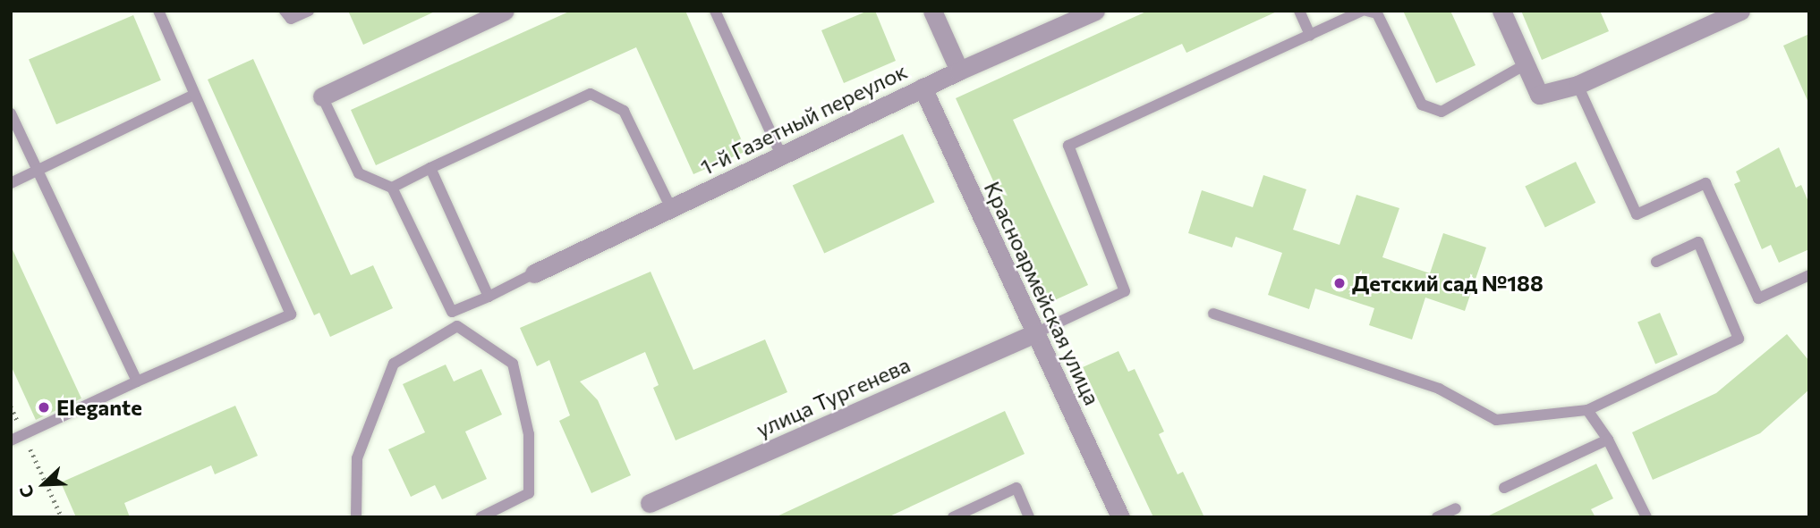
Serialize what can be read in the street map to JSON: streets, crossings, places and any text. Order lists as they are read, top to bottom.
{
  "streets": {
    "street": ["1-й Газетный переулок", "Красноармейская улица", "улица Тургенева"]
  },
  "crossings": [
    ["1-й Газетный переулок", "Красноармейская улица"],
    ["Красноармейская улица", "улица Тургенева"]
  ],
  "places": ["Детский сад №188", "Elegante"],
  "north": "bottom left"
}
